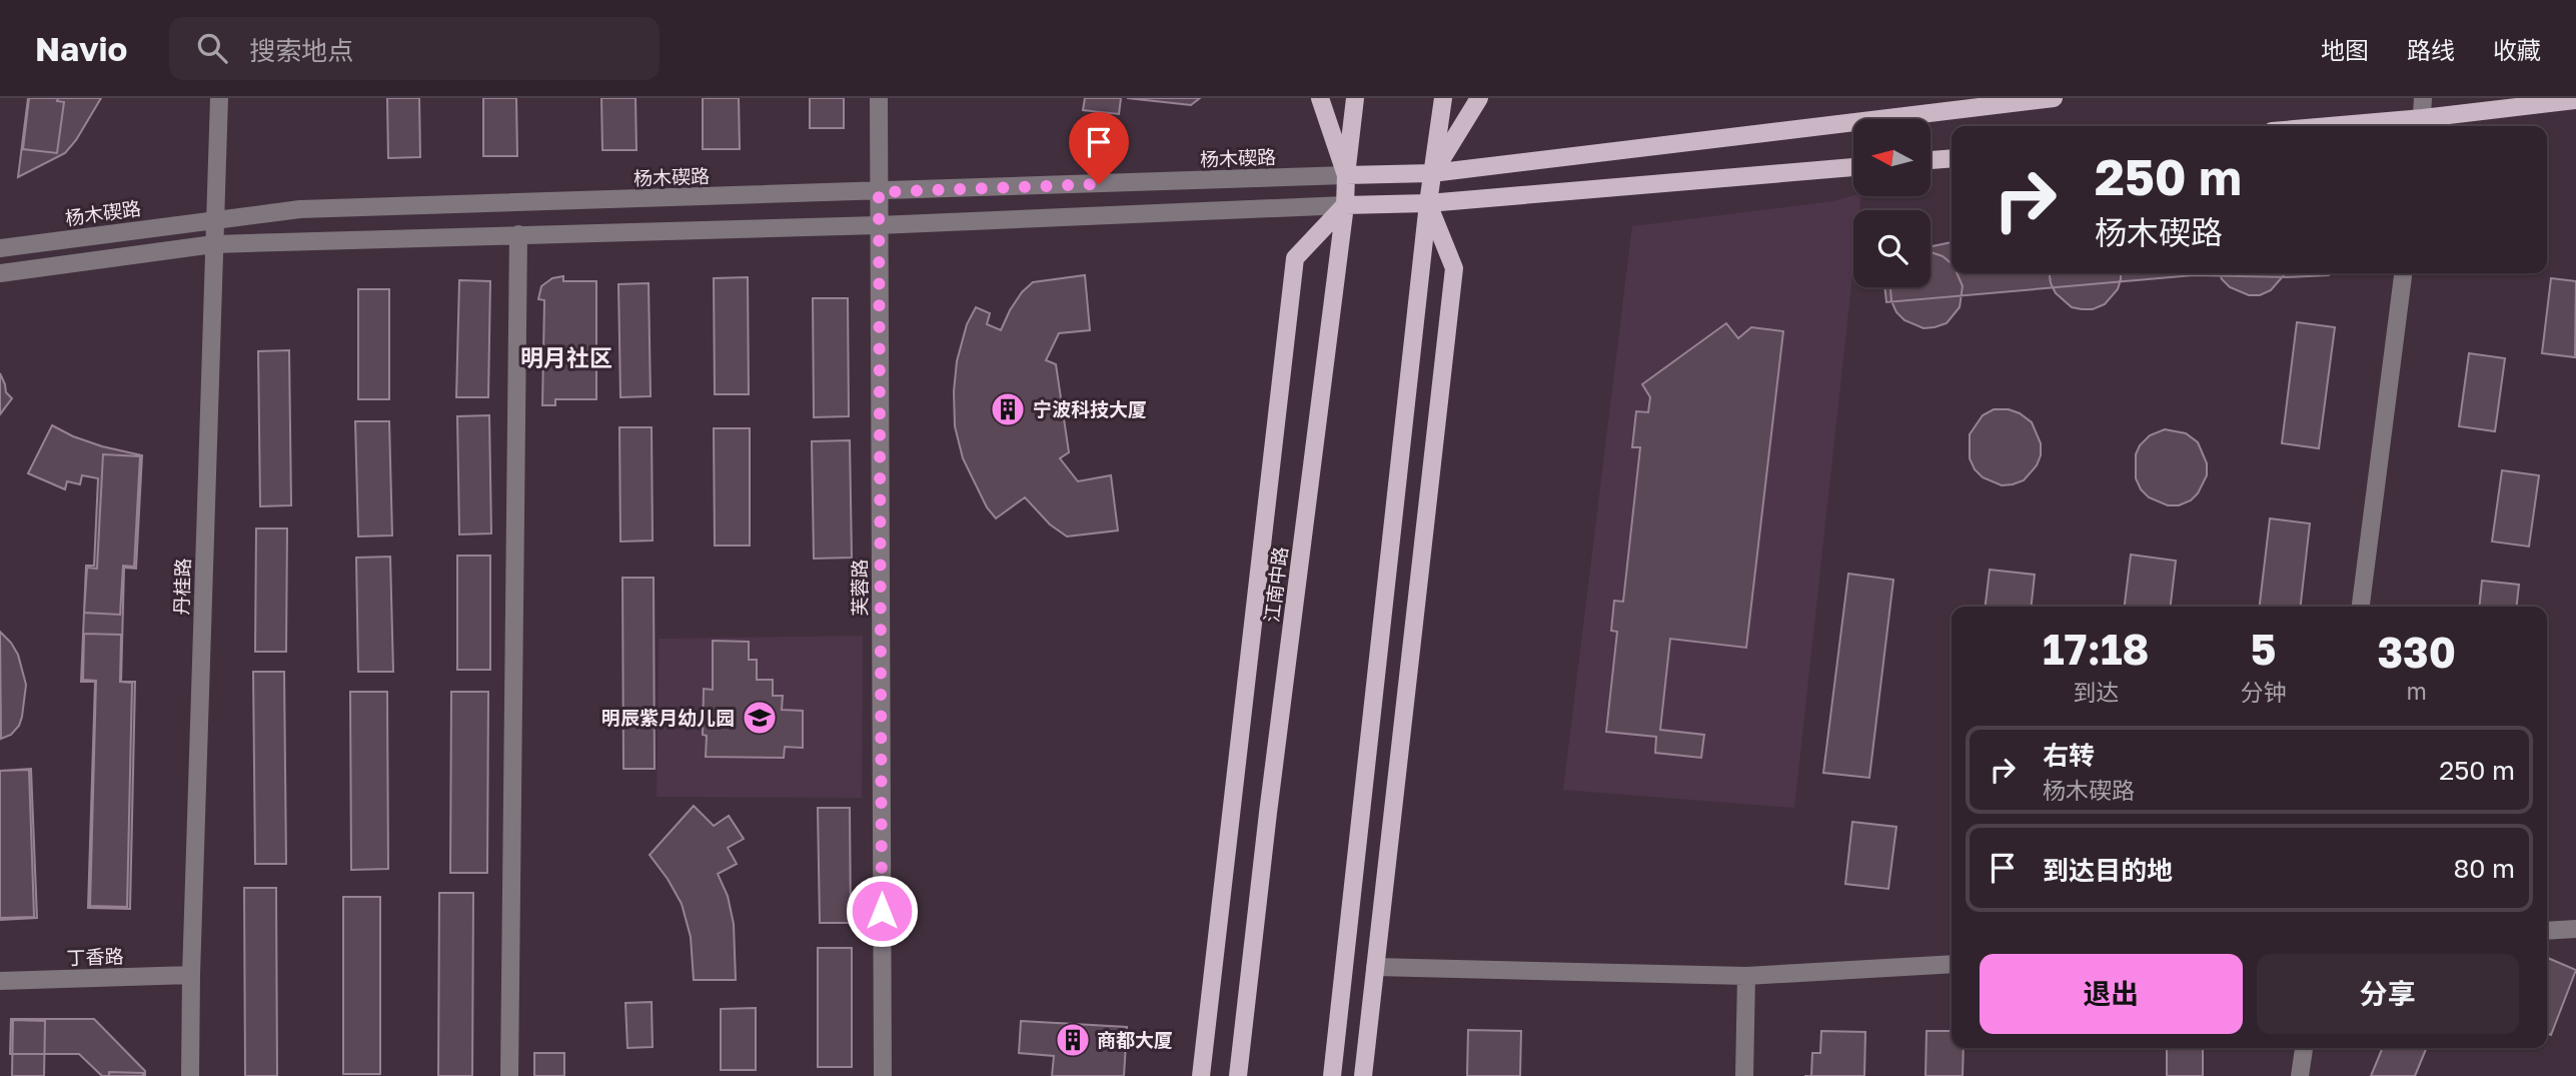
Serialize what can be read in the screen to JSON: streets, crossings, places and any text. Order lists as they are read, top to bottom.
{
  "streets": {
    "main road": ["江南中路"],
    "street": [
      "杨木碶路",
      "丹桂路",
      "芙蓉路",
      "丁香路"
    ]
  },
  "crossings": [
    ["杨木碶路", "江南中路"],
    ["杨木碶路", "丹桂路"],
    ["杨木碶路", "芙蓉路"],
    ["丹桂路", "丁香路"]
  ],
  "districts": ["明月社区"],
  "places": {
    "building": ["宁波科技大厦", "商都大厦"],
    "school or university": ["明辰紫月幼儿园"]
  },
  "north": "left",
  "page": {
    "header": "Navio",
    "search": "搜索地点",
    "nav": ["地图", "路线", "收藏"],
    "turn": ["250 m", "杨木碶路"],
    "eta": [
      "17:18",
      "到达",
      "5",
      "分钟",
      "330",
      "m"
    ],
    "list": [
      {
        "name": "右转",
        "note": "杨木碶路",
        "value": "250 m"
      },
      {
        "name": "到达目的地",
        "value": "80 m"
      }
    ],
    "buttons": ["退出", "分享"]
  }
}
